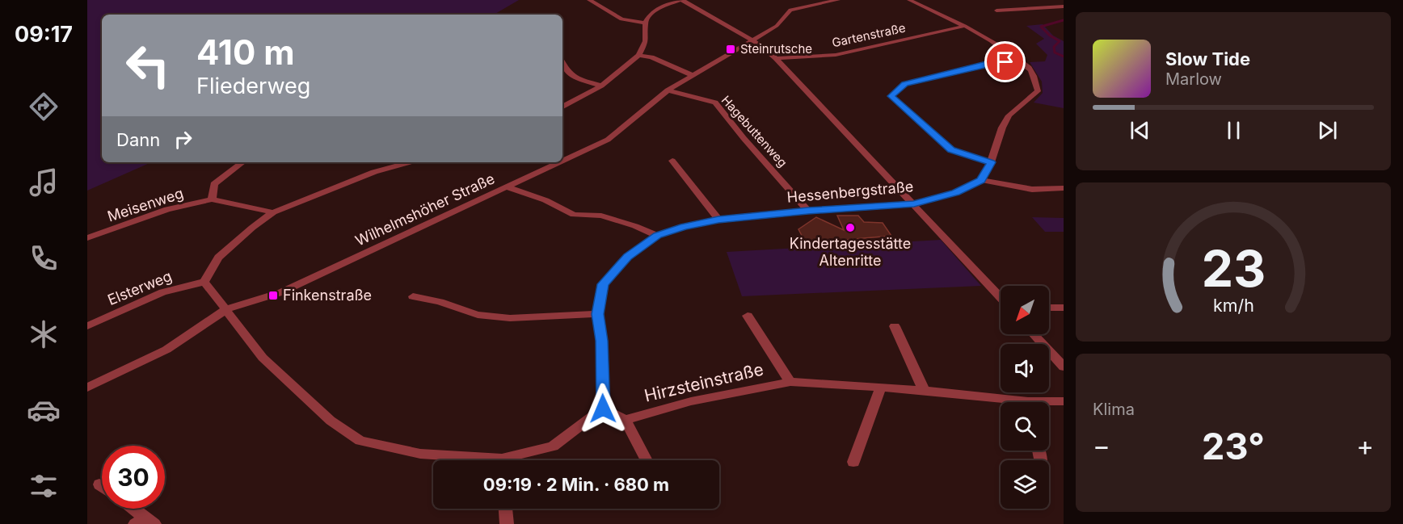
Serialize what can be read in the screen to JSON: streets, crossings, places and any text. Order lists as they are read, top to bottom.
{
  "streets": {
    "street": [
      "Gartenstraße",
      "Hagebuttenweg",
      "Hessenbergstraße",
      "Meisenweg",
      "Wilhelmshöher Straße",
      "Elsterweg",
      "Hirzsteinstraße"
    ]
  },
  "crossings": [
    ["Hagebuttenweg", "Hessenbergstraße"],
    ["Hagebuttenweg", "Wilhelmshöher Straße"]
  ],
  "places": {
    "transit": ["Steinrutsche", "Finkenstraße"],
    "other": ["Kindertagesstätte Altenritte"]
  },
  "north": "bottom left",
  "page": {
    "tabs": "09:17",
    "turn": ["410 m", "Fliederweg"],
    "song": ["Slow Tide", "Marlow"],
    "then": "Dann",
    "tile": "Klima",
    "heat": ["−", "23°", "+"],
    "limit": "30",
    "trip": "09:19 · 2 Min. · 680 m",
    "gauge": ["23", "km/h"]
  }
}
